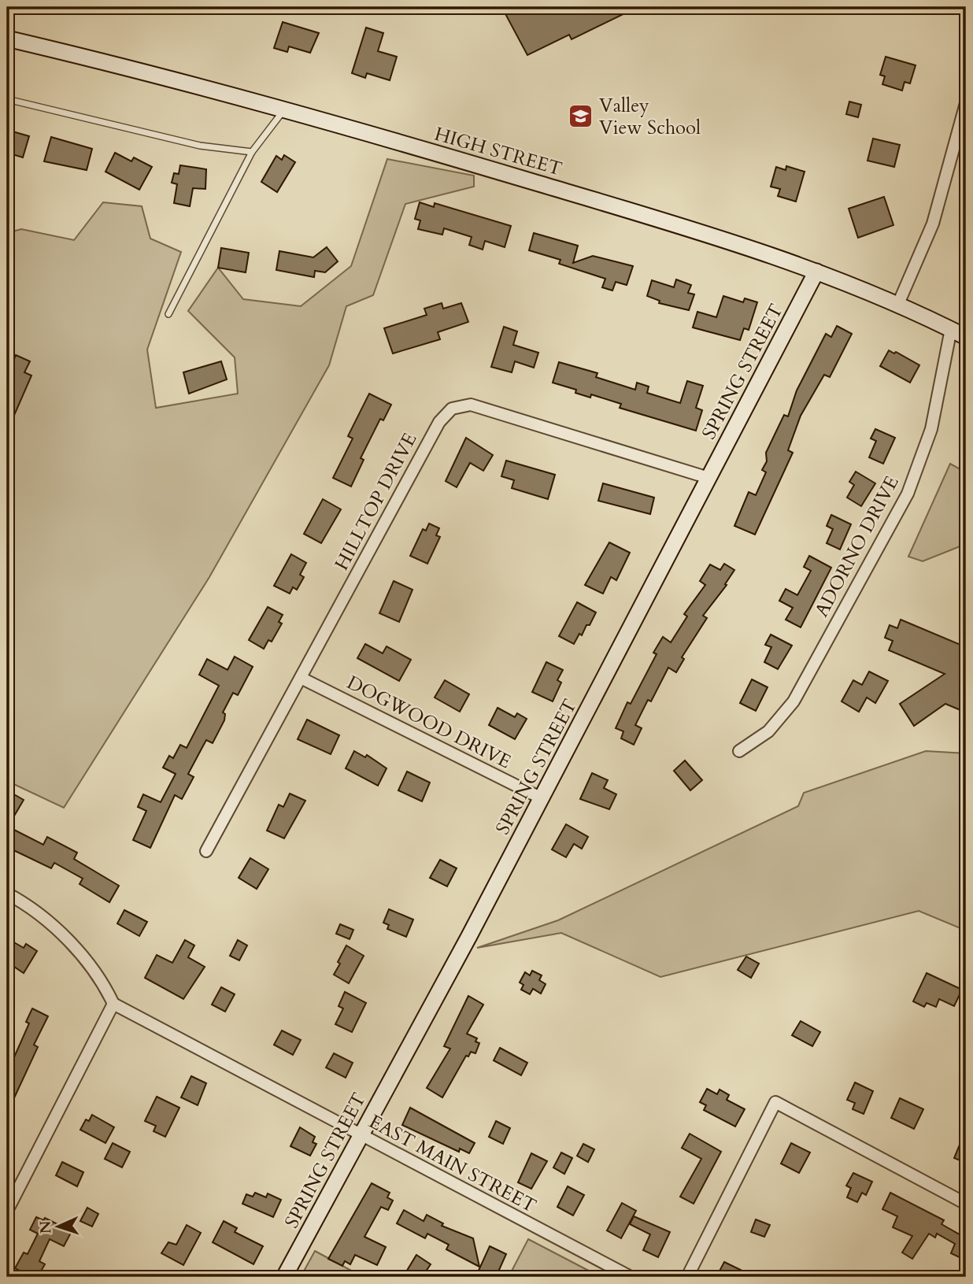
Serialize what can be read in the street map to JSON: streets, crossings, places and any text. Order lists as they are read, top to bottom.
{
  "streets": {
    "street": [
      "HIGH STREET",
      "SPRING STREET",
      "HILLTOP DRIVE",
      "ADORNO DRIVE",
      "DOGWOOD DRIVE",
      "EAST MAIN STREET"
    ]
  },
  "crossings": [
    ["HIGH STREET", "SPRING STREET"],
    ["HIGH STREET", "ADORNO DRIVE"],
    ["SPRING STREET", "HILLTOP DRIVE"],
    ["SPRING STREET", "DOGWOOD DRIVE"],
    ["SPRING STREET", "EAST MAIN STREET"],
    ["HILLTOP DRIVE", "DOGWOOD DRIVE"]
  ],
  "places": {
    "school or university": ["Valley View School"]
  },
  "north": "left"
}
